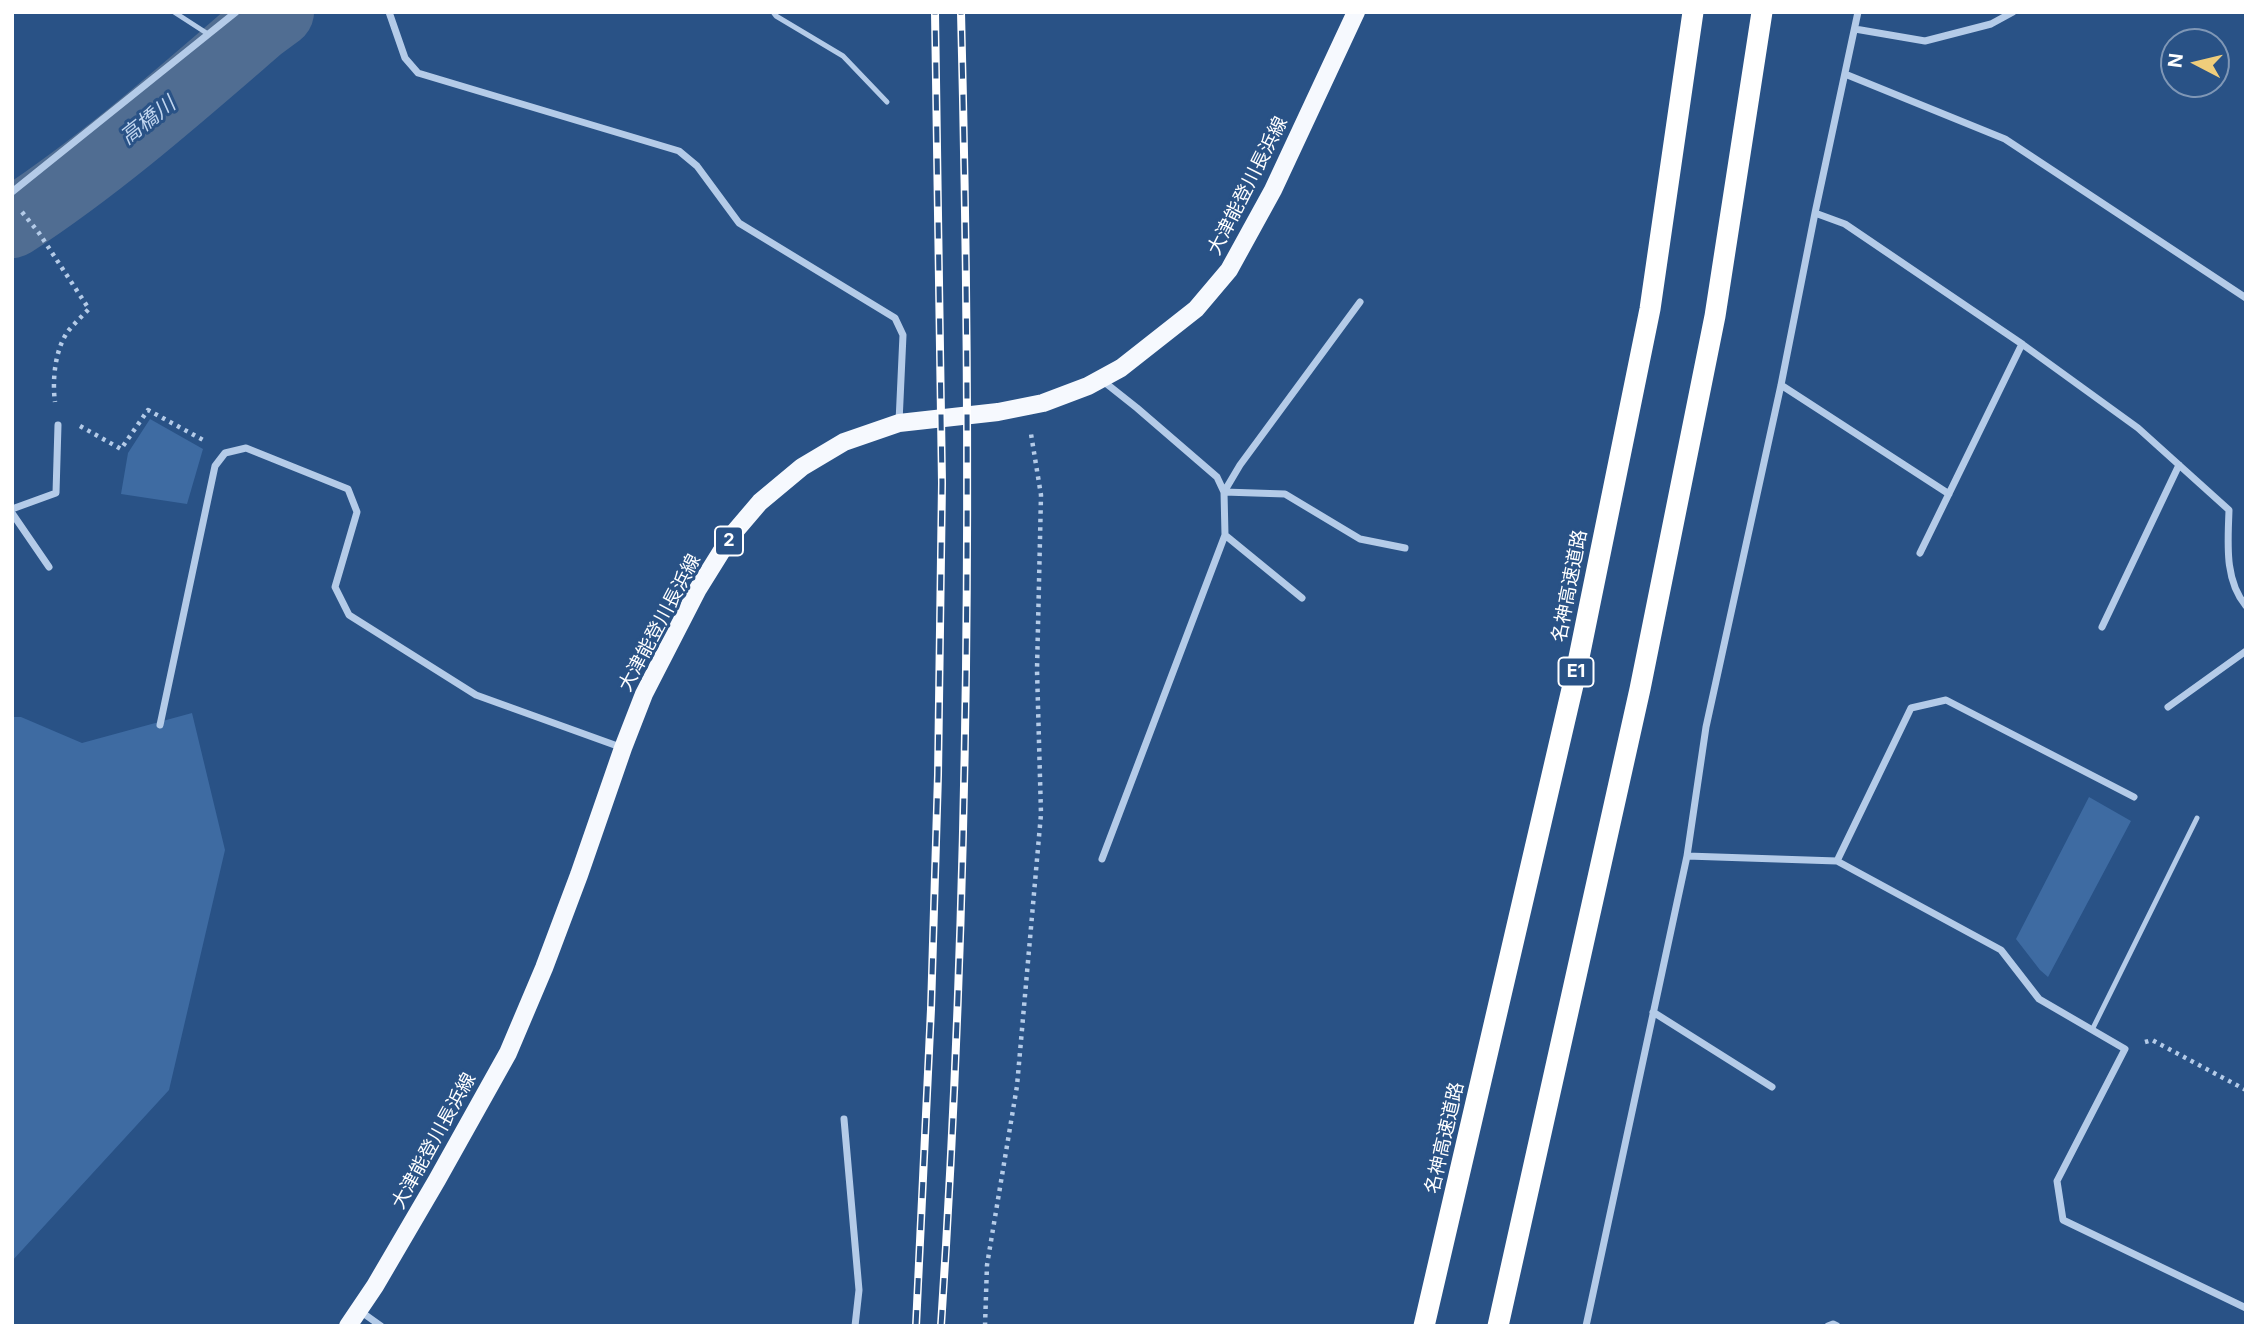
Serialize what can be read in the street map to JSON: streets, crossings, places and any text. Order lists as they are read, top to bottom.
{
  "streets": {
    "highway": ["名神高速道路", "E1"],
    "main road": ["大津能登川長浜線", "2"]
  },
  "water": ["高橋川"],
  "north": "left"
}
